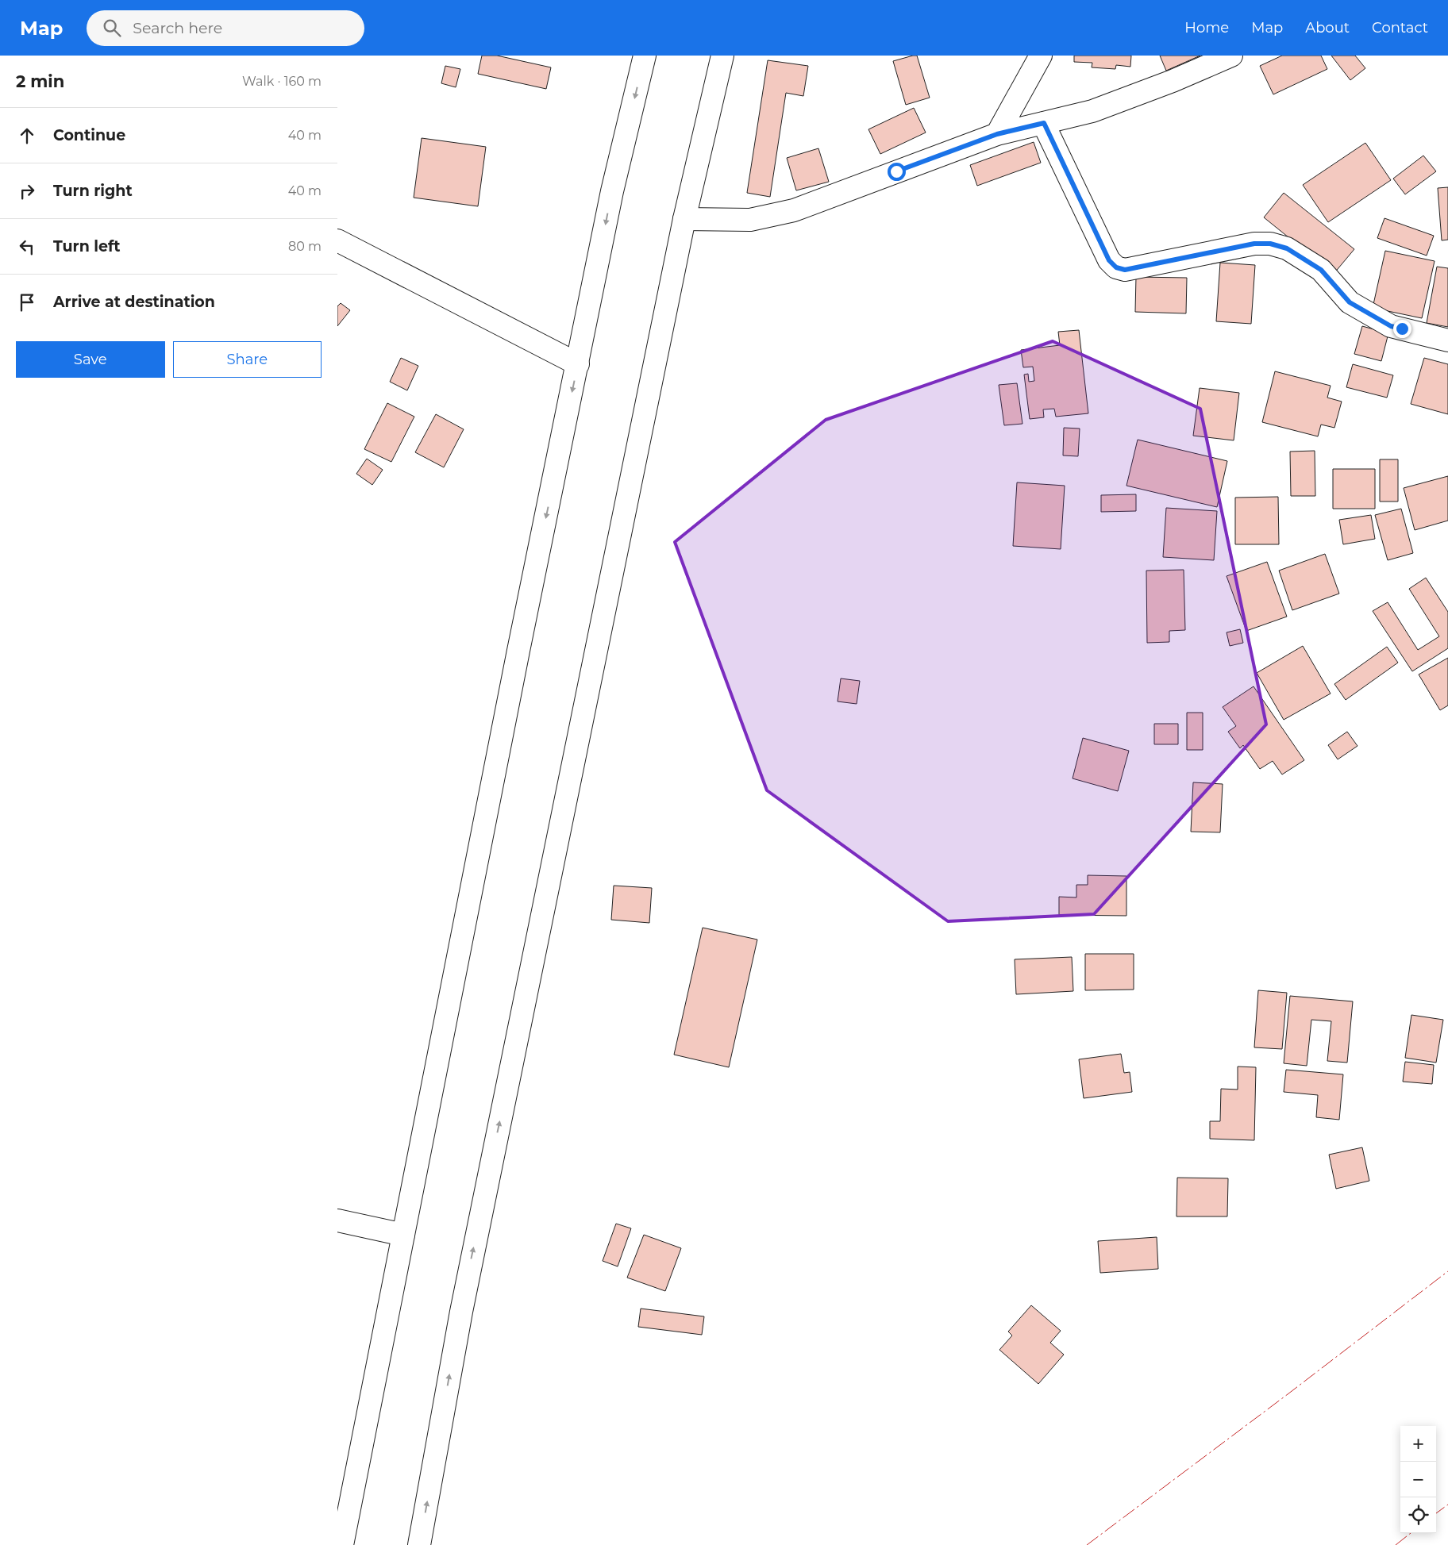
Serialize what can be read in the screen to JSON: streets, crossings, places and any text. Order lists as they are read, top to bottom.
{
  "page": {
    "header": "Map",
    "search": "Search here",
    "nav": [
      "Home",
      "Map",
      "About",
      "Contact"
    ],
    "heading": ["2 min", "Walk · 160 m"],
    "list": [
      ["Continue", "40 m"],
      ["Turn right", "40 m"],
      ["Turn left", "80 m"],
      "Arrive at destination"
    ],
    "buttons": ["Save", "Share"],
    "map_buttons": ["+", "−"]
  }
}
